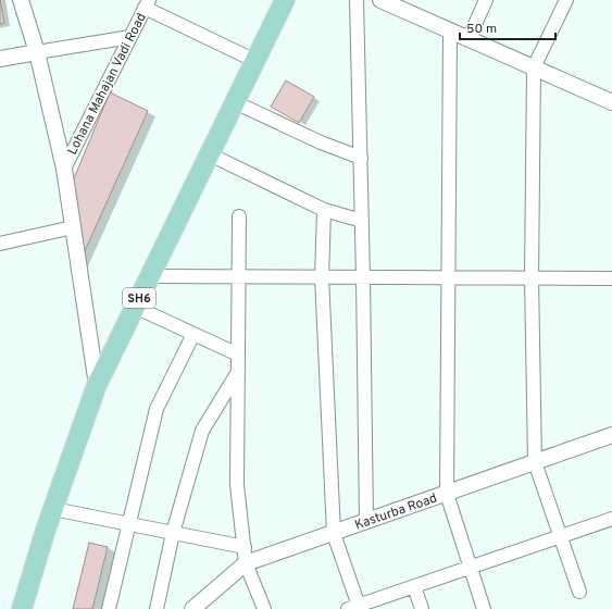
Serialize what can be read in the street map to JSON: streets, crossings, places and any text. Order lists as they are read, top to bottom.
{
  "streets": {
    "main road": ["SH6"],
    "street": ["Lohana Mahajan Vadi Road", "Kasturba Road"]
  },
  "scale_bar": "50 m"
}
